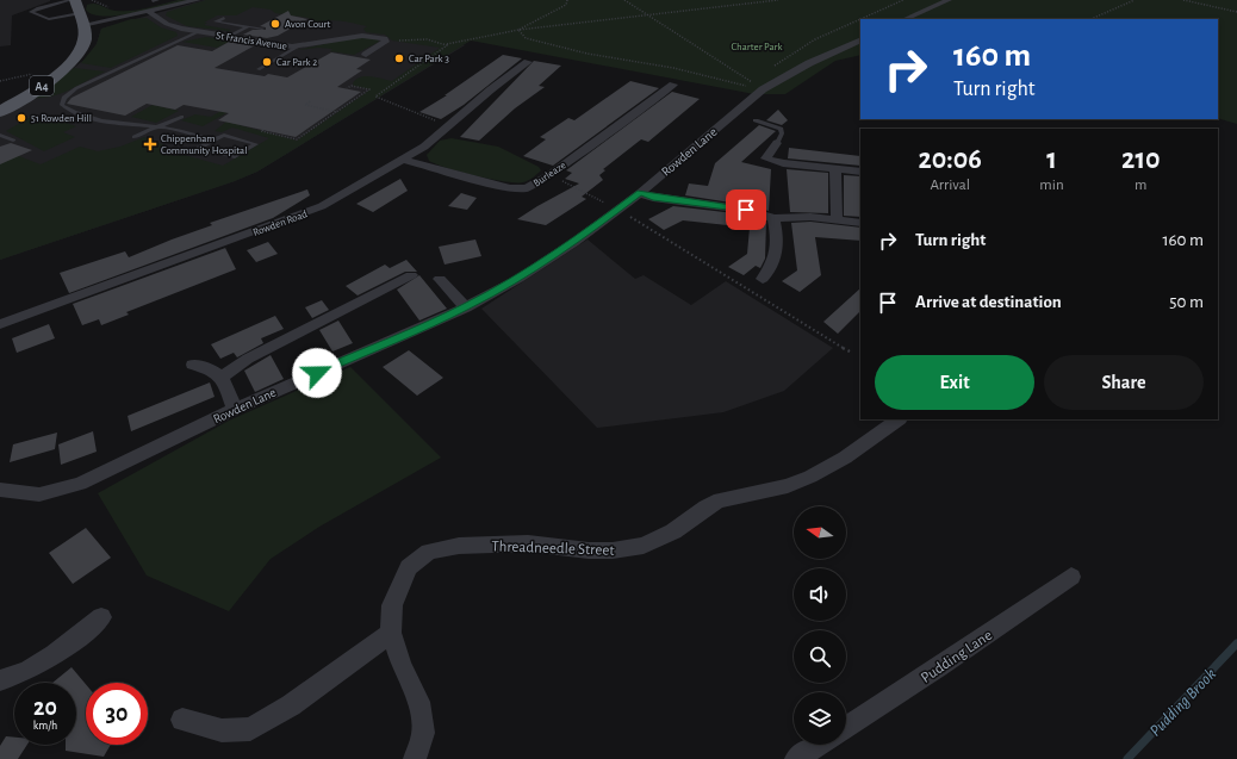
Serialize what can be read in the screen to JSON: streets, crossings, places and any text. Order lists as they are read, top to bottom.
{
  "streets": {
    "main road": ["A4"],
    "street": [
      "St Francis Avenue",
      "Rowden Lane",
      "Burleaze",
      "Rowden Road",
      "Threadneedle Street",
      "Pudding Lane"
    ]
  },
  "crossings": [
    ["Burleaze", "Rowden Road"]
  ],
  "water": ["Pudding Brook"],
  "parks": ["Charter Park"],
  "places": {
    "other": [
      "Avon Court",
      "Car Park 3",
      "Car Park 2",
      "51 Rowden Hill"
    ],
    "health": ["Chippenham Community Hospital"]
  },
  "north": "left",
  "page": {
    "turn": ["160 m", "Turn right"],
    "eta": [
      "20:06",
      "Arrival",
      "1",
      "min",
      "210",
      "m"
    ],
    "list": [
      {
        "name": "Turn right",
        "value": "160 m"
      },
      {
        "name": "Arrive at destination",
        "value": "50 m"
      }
    ],
    "buttons": ["Exit", "Share"],
    "speed": "20 km/h",
    "limit": "30"
  }
}
